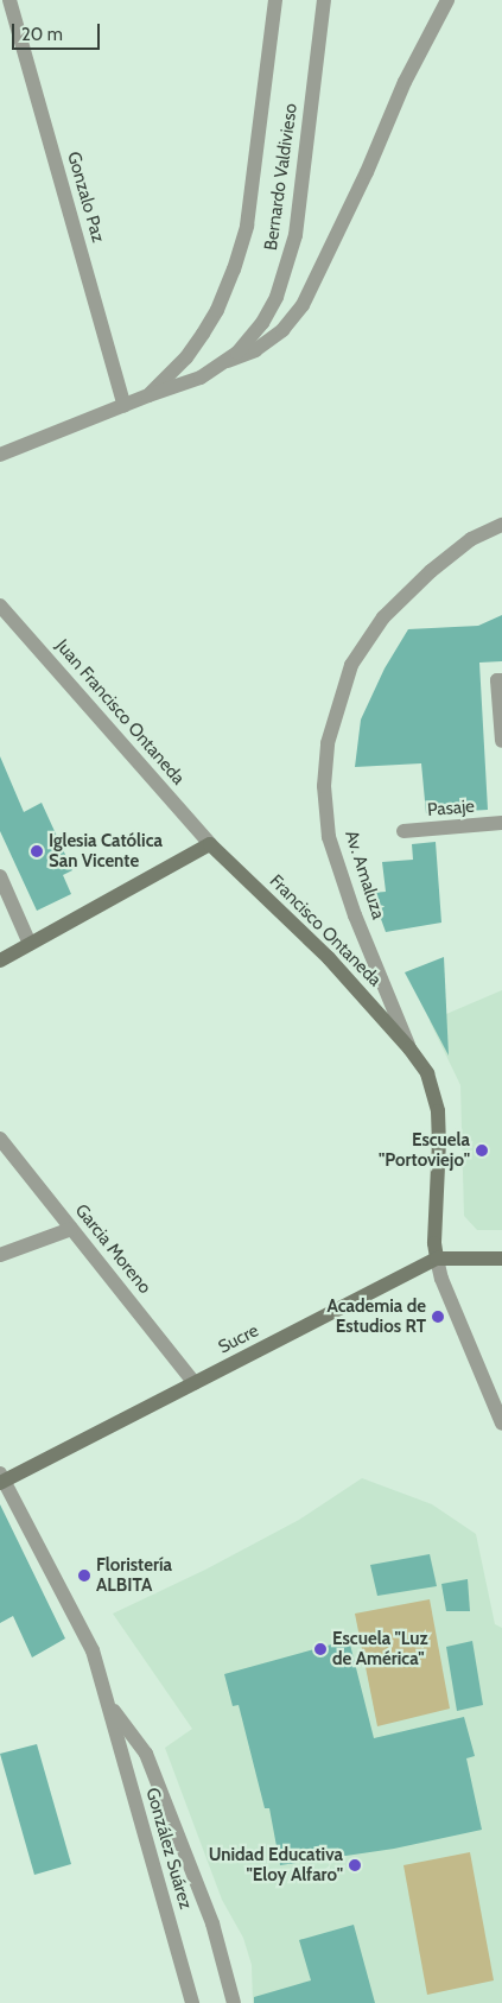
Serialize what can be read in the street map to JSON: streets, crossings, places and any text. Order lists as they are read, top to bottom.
{
  "streets": {
    "main road": ["Av. Amaluza", "Francisco Ontaneda", "Sucre"],
    "street": [
      "Bernardo Valdivieso",
      "Gonzalo Paz",
      "Juan Francisco Ontaneda",
      "Pasaje",
      "Garcia Moreno",
      "González Suárez"
    ]
  },
  "crossings": [
    ["Bernardo Valdivieso", "Gonzalo Paz"],
    ["Juan Francisco Ontaneda", "Francisco Ontaneda"],
    ["Av. Amaluza", "Francisco Ontaneda"],
    ["Av. Amaluza", "Sucre"],
    ["Garcia Moreno", "Sucre"],
    ["Sucre", "González Suárez"]
  ],
  "places": [
    "Iglesia Católica San Vicente",
    "Escuela \"Portoviejo\"",
    "Academia de Estudios RT",
    "Floristería ALBITA",
    "Escuela \"Luz de América\"",
    "Unidad Educativa \"Eloy Alfaro\""
  ],
  "scale_bar": "20 m"
}
